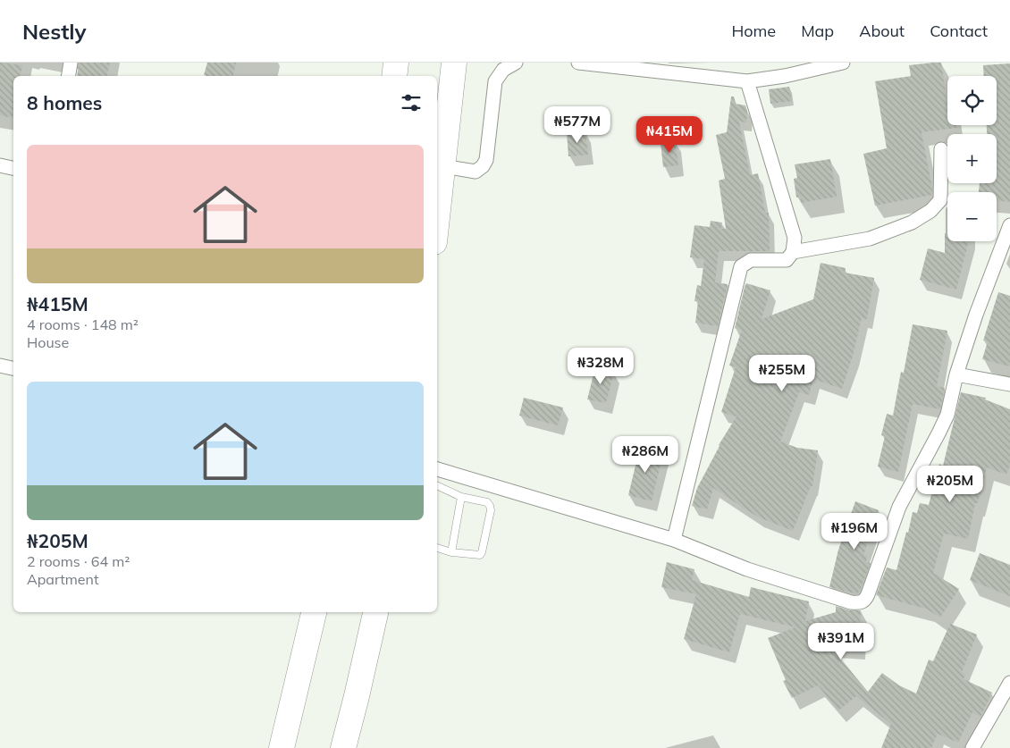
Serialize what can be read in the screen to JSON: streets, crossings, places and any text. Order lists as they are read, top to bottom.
{
  "page": {
    "header": "Nestly",
    "nav": [
      "Home",
      "Map",
      "About",
      "Contact"
    ],
    "map_buttons": ["+", "−"],
    "heading": "8 homes",
    "price": [
      "₦577M",
      "₦415M",
      "₦328M",
      "₦255M",
      "₦286M",
      "₦205M",
      "₦196M",
      "₦391M"
    ],
    "list": [
      {
        "name": "₦415M",
        "note": "4 rooms · 148 m² · House"
      },
      {
        "name": "₦205M",
        "note": "2 rooms · 64 m² · Apartment"
      }
    ]
  }
}
